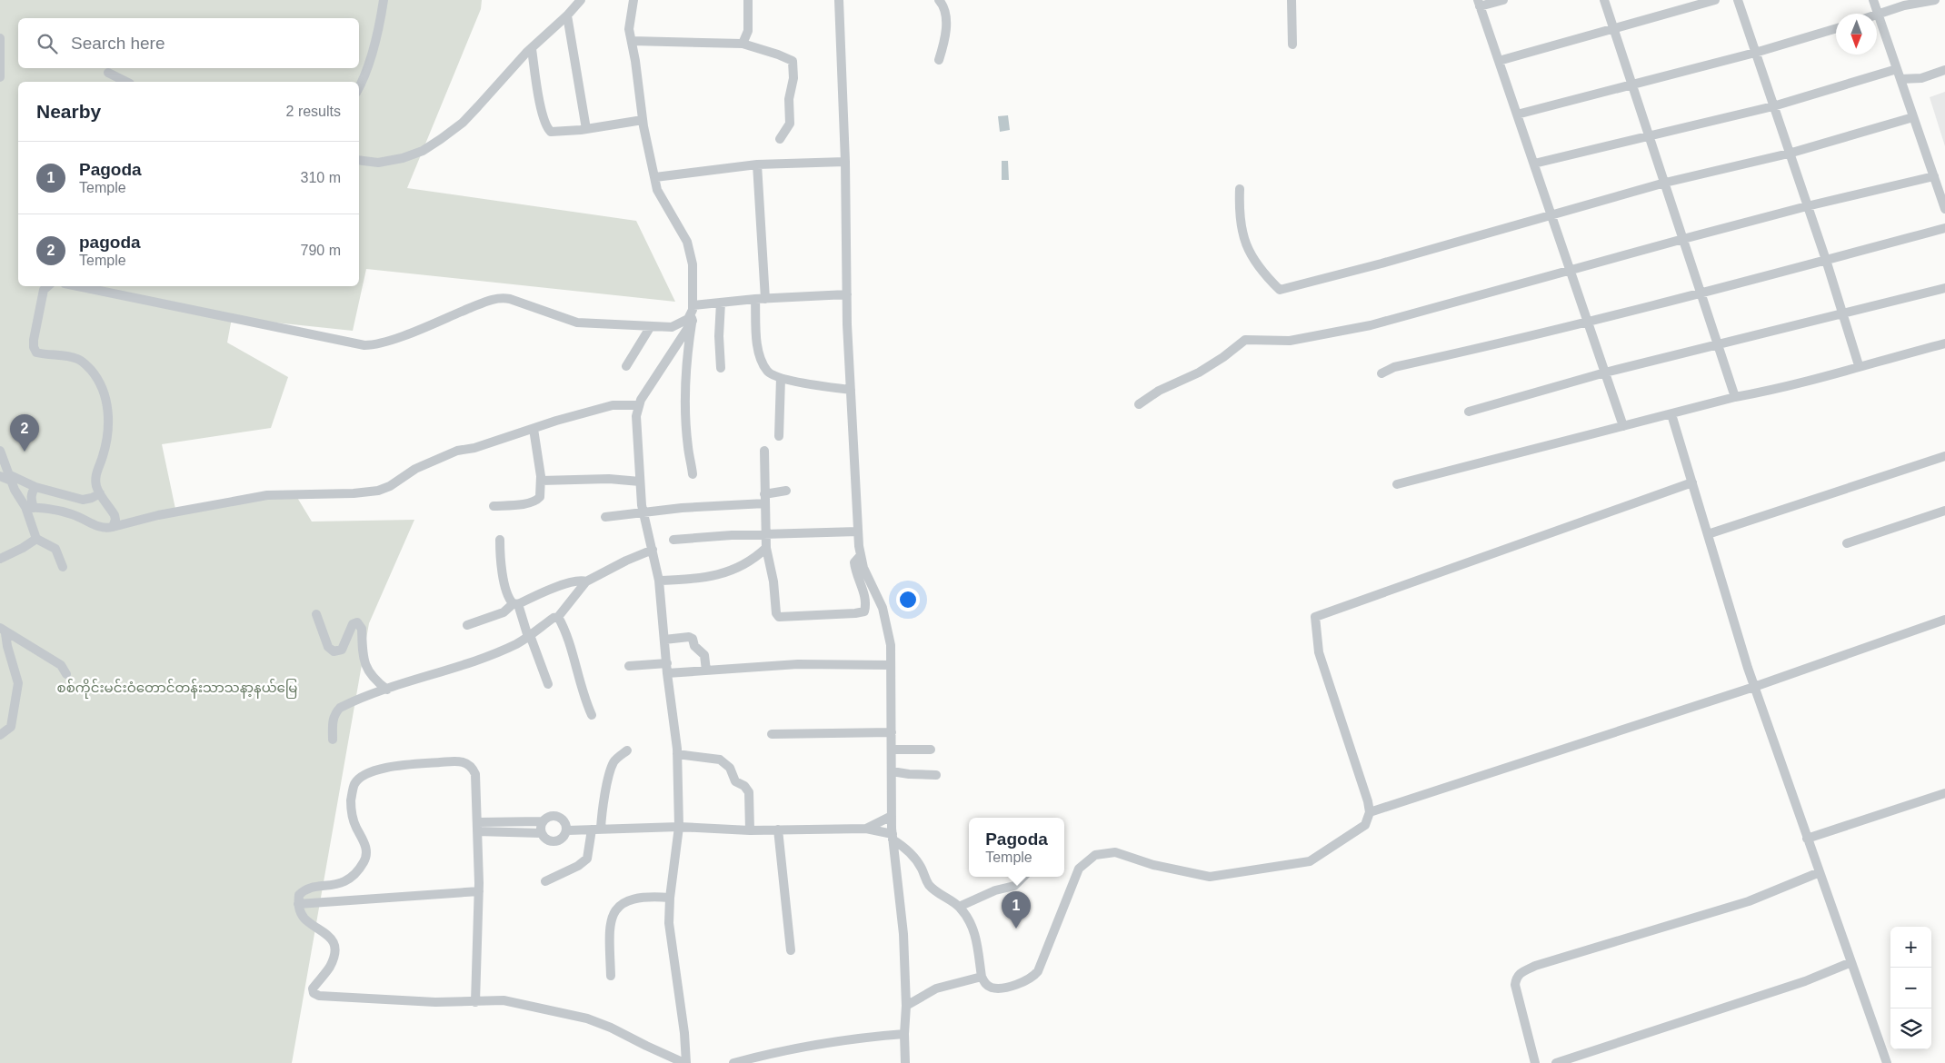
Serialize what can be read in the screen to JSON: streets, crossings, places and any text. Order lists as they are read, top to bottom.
{
  "parks": ["စစ်ကိုင်းမင်းဝံတောင်တန်းသာသနာ့နယ်မြေ"],
  "north": "bottom",
  "page": {
    "search": "Search here",
    "heading": ["Nearby", "2 results"],
    "list": [
      {
        "mark": "1",
        "name": "Pagoda",
        "note": "Temple",
        "value": "310 m"
      },
      {
        "mark": "2",
        "name": "pagoda",
        "note": "Temple",
        "value": "790 m"
      }
    ],
    "pins": ["2", "1"],
    "popup": ["Pagoda", "Temple"],
    "map_buttons": ["+", "−"]
  }
}
